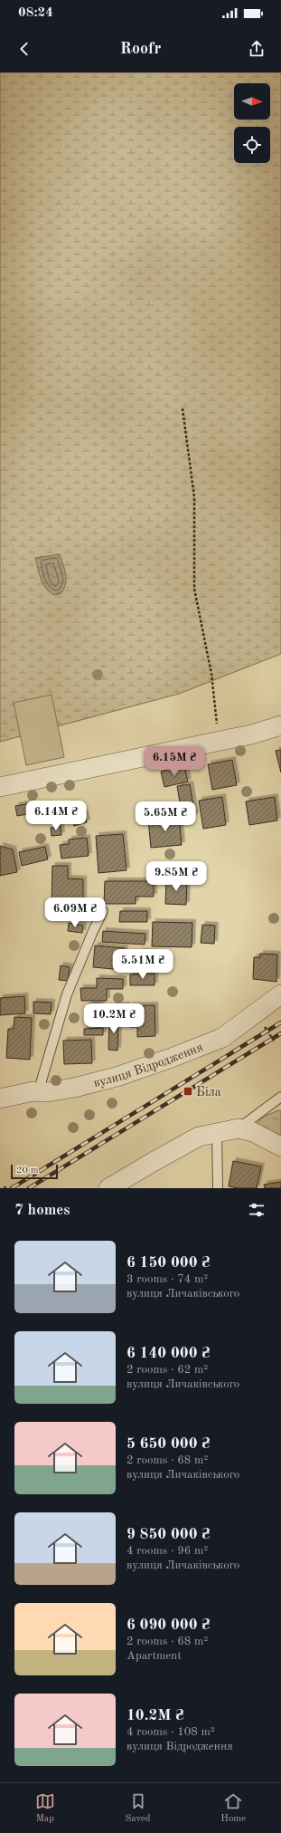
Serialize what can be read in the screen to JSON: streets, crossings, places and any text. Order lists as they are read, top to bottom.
{
  "streets": {
    "street": ["вулиця Відродження"]
  },
  "places": {
    "transit": ["Біла"]
  },
  "scale_bar": "20 m",
  "north": "right",
  "page": {
    "status": "08:24",
    "header": "Roofr",
    "price": [
      "6.15M ₴",
      "6.14M ₴",
      "5.65M ₴",
      "9.85M ₴",
      "6.09M ₴",
      "5.51M ₴",
      "10.2M ₴"
    ],
    "scale": "20 m",
    "heading": "7 homes",
    "list": [
      {
        "name": "6 150 000 ₴",
        "note": "3 rooms · 74 m² · вулиця Личаківського"
      },
      {
        "name": "6 140 000 ₴",
        "note": "2 rooms · 62 m² · вулиця Личаківського"
      },
      {
        "name": "5 650 000 ₴",
        "note": "2 rooms · 68 m² · вулиця Личаківського"
      },
      {
        "name": "9 850 000 ₴",
        "note": "4 rooms · 96 m² · вулиця Личаківського"
      },
      {
        "name": "6 090 000 ₴",
        "note": "2 rooms · 68 m² · Apartment"
      },
      {
        "name": "10.2M ₴",
        "note": "4 rooms · 108 m² · вулиця Відродження"
      }
    ],
    "tabs": ["Map", "Saved", "Home"]
  }
}
